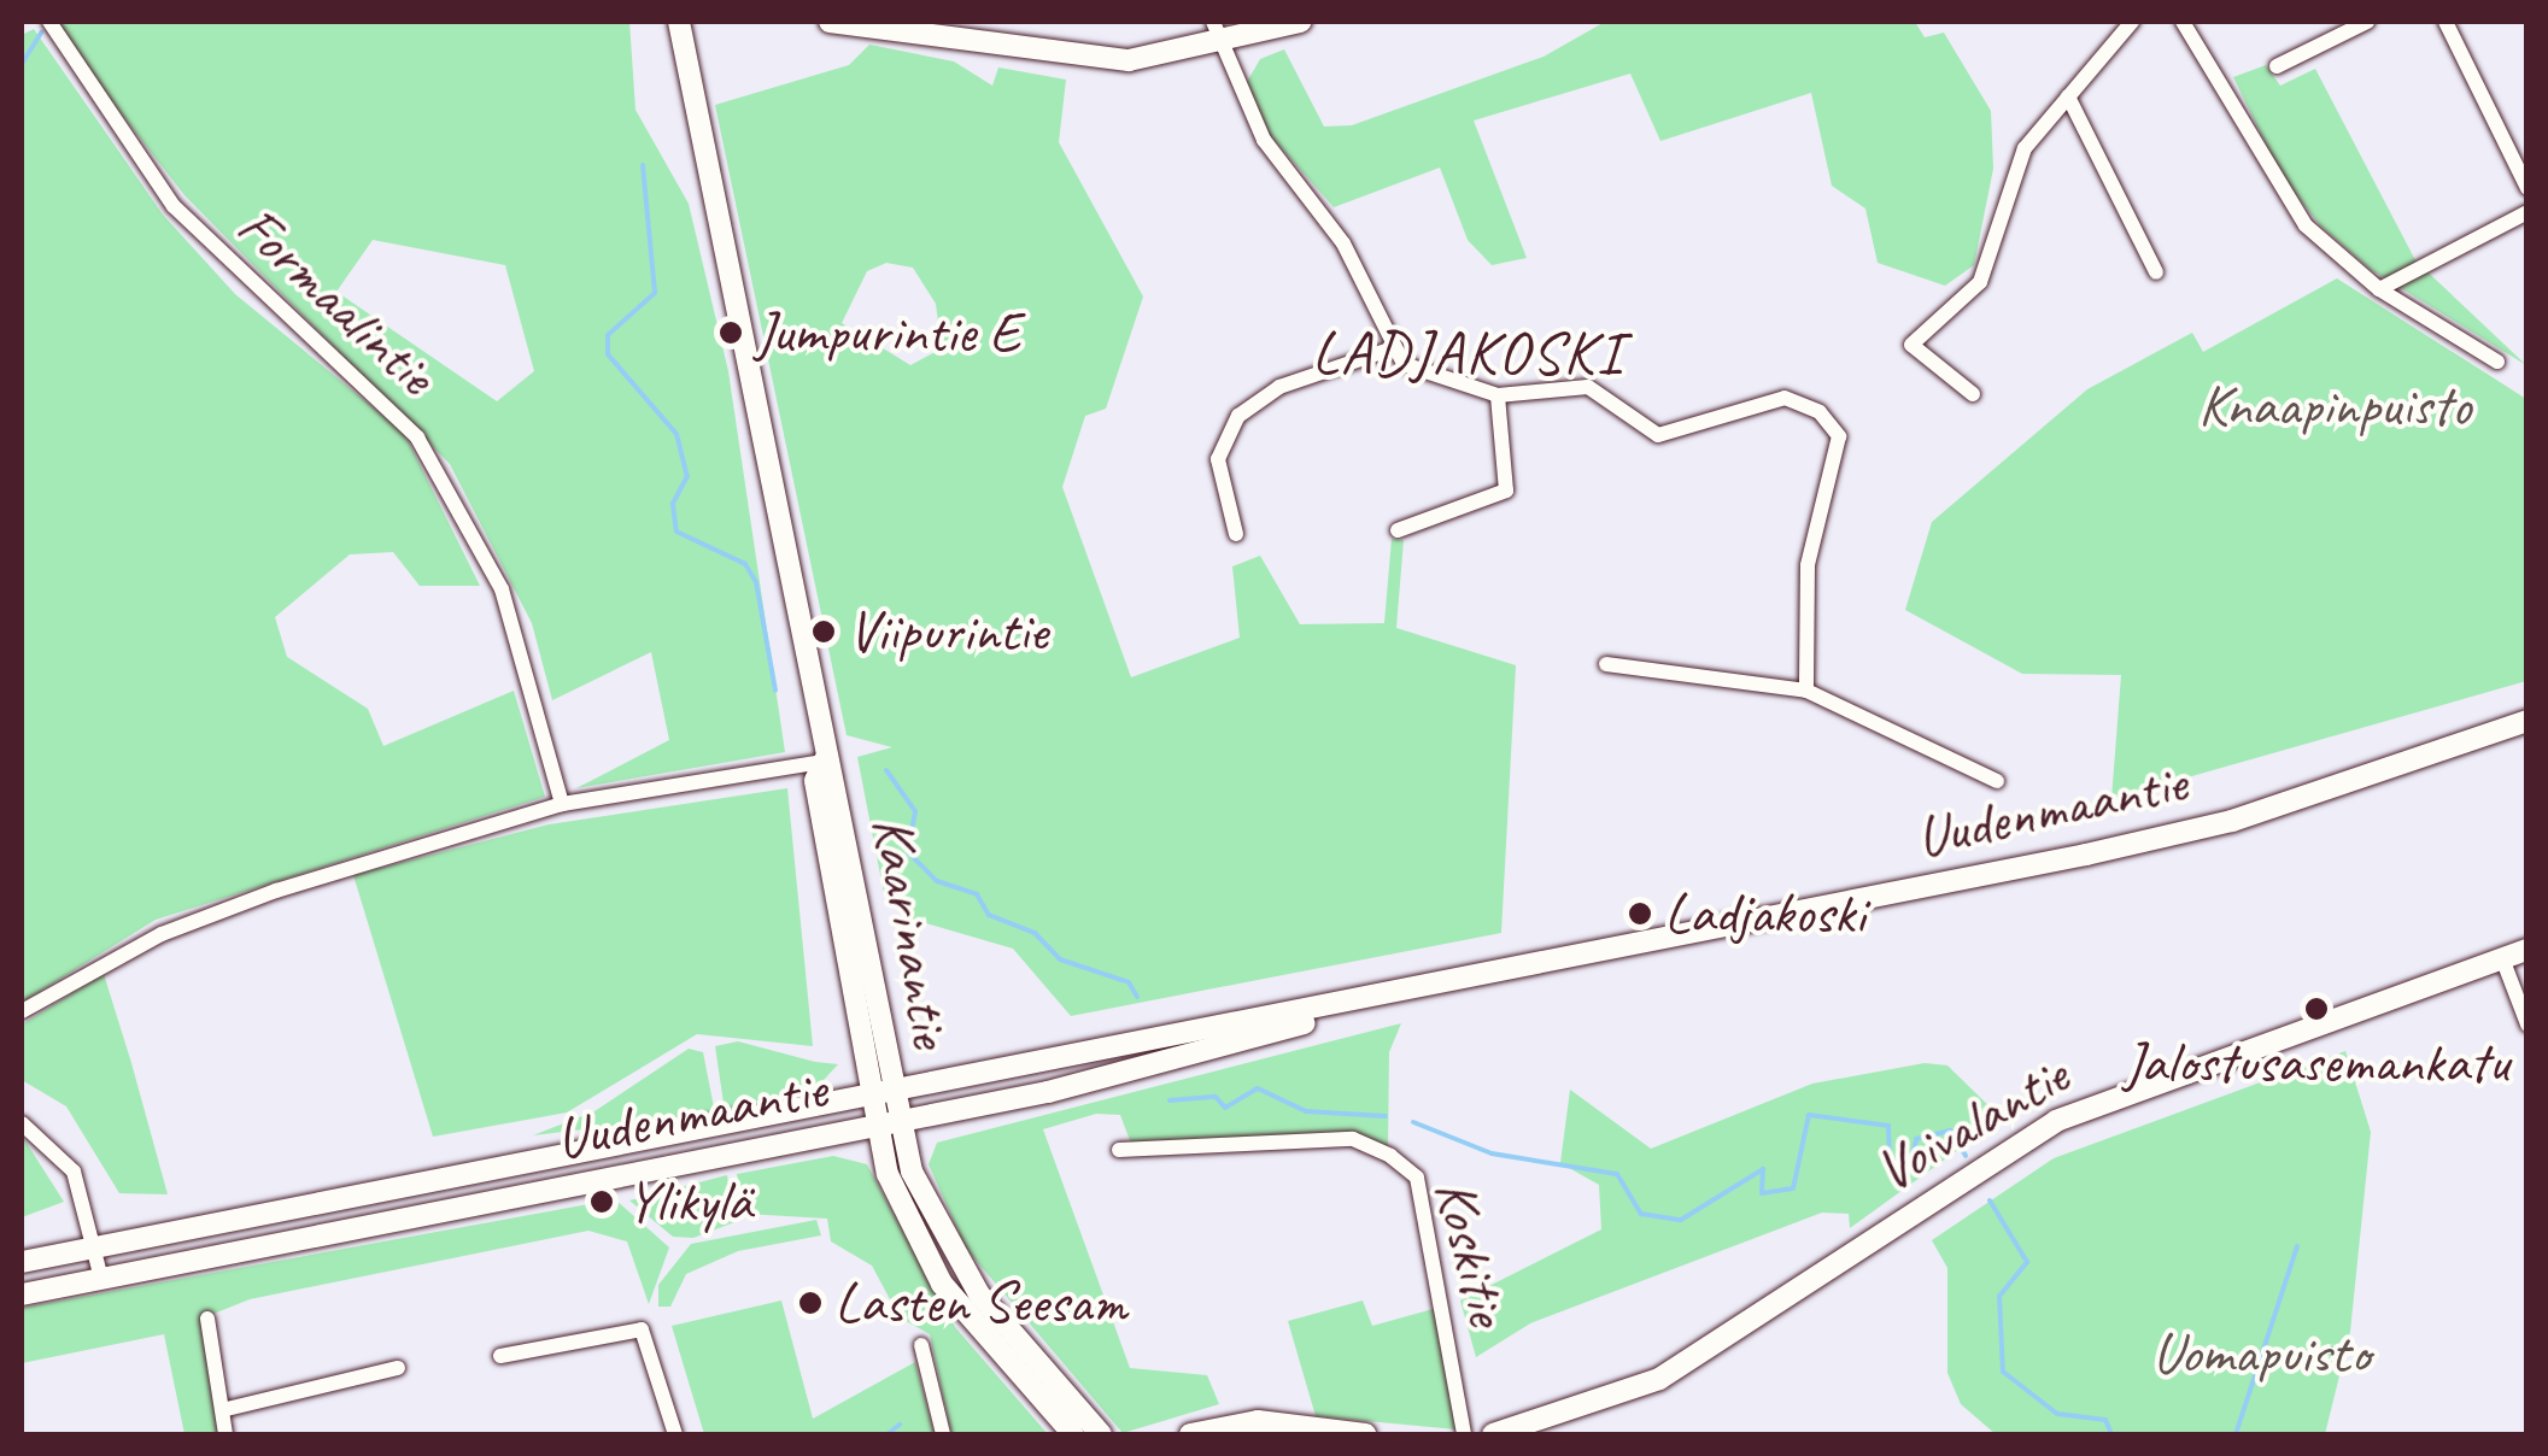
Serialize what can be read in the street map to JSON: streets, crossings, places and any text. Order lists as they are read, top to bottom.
{
  "streets": {
    "main road": ["Uudenmaantie", "Kaarinantie", "Voivalantie"],
    "street": ["Formaalintie", "Koskitie"]
  },
  "crossings": [
    ["Uudenmaantie", "Kaarinantie"]
  ],
  "districts": ["LADJAKOSKI"],
  "parks": ["Knaapinpuisto", "Uomapuisto"],
  "places": [
    "Jumpurintie E",
    "Viipurintie",
    "Ladjakoski",
    "Jalostusasemankatu",
    "Ylikylä",
    "Lasten Seesam"
  ]
}
